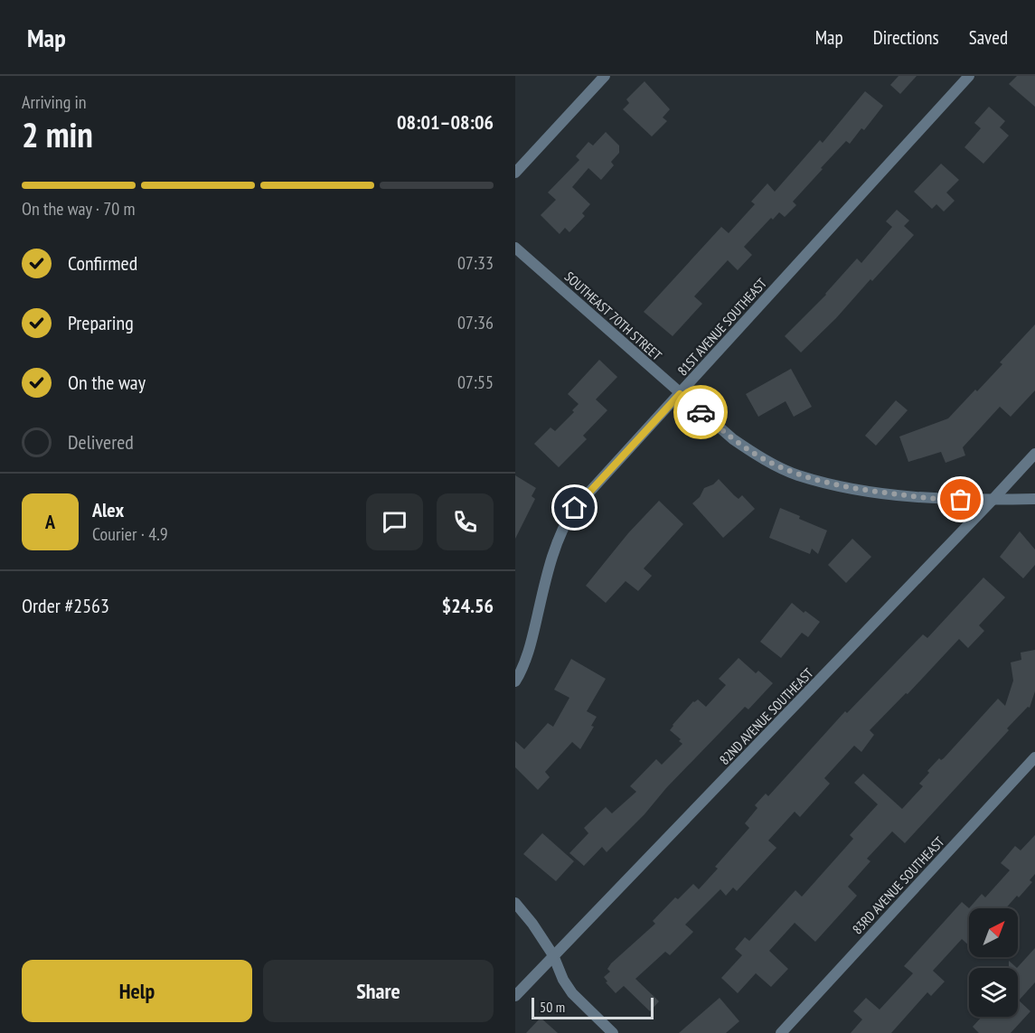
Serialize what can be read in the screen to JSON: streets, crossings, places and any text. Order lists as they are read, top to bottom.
{
  "streets": {
    "street": [
      "SOUTHEAST 70TH STREET",
      "81ST AVENUE SOUTHEAST",
      "82ND AVENUE SOUTHEAST",
      "83RD AVENUE SOUTHEAST"
    ]
  },
  "crossings": [
    ["SOUTHEAST 70TH STREET", "81ST AVENUE SOUTHEAST"],
    ["SOUTHEAST 70TH STREET", "82ND AVENUE SOUTHEAST"]
  ],
  "scale_bar": "50 m",
  "north": "top right",
  "page": {
    "header": "Map",
    "nav": ["Map", "Directions", "Saved"],
    "heading": ["2 min", "Arriving in", "08:01–08:06"],
    "panel": [
      "Alex",
      "Courier · 4.9",
      "Order #2563",
      "$24.56"
    ],
    "bar": "On the way · 70 m",
    "list": [
      ["Confirmed", "07:33"],
      ["Preparing", "07:36"],
      ["On the way", "07:55"],
      "Delivered"
    ],
    "round": "A",
    "buttons": ["Help", "Share"],
    "scale": "50 m"
  }
}
